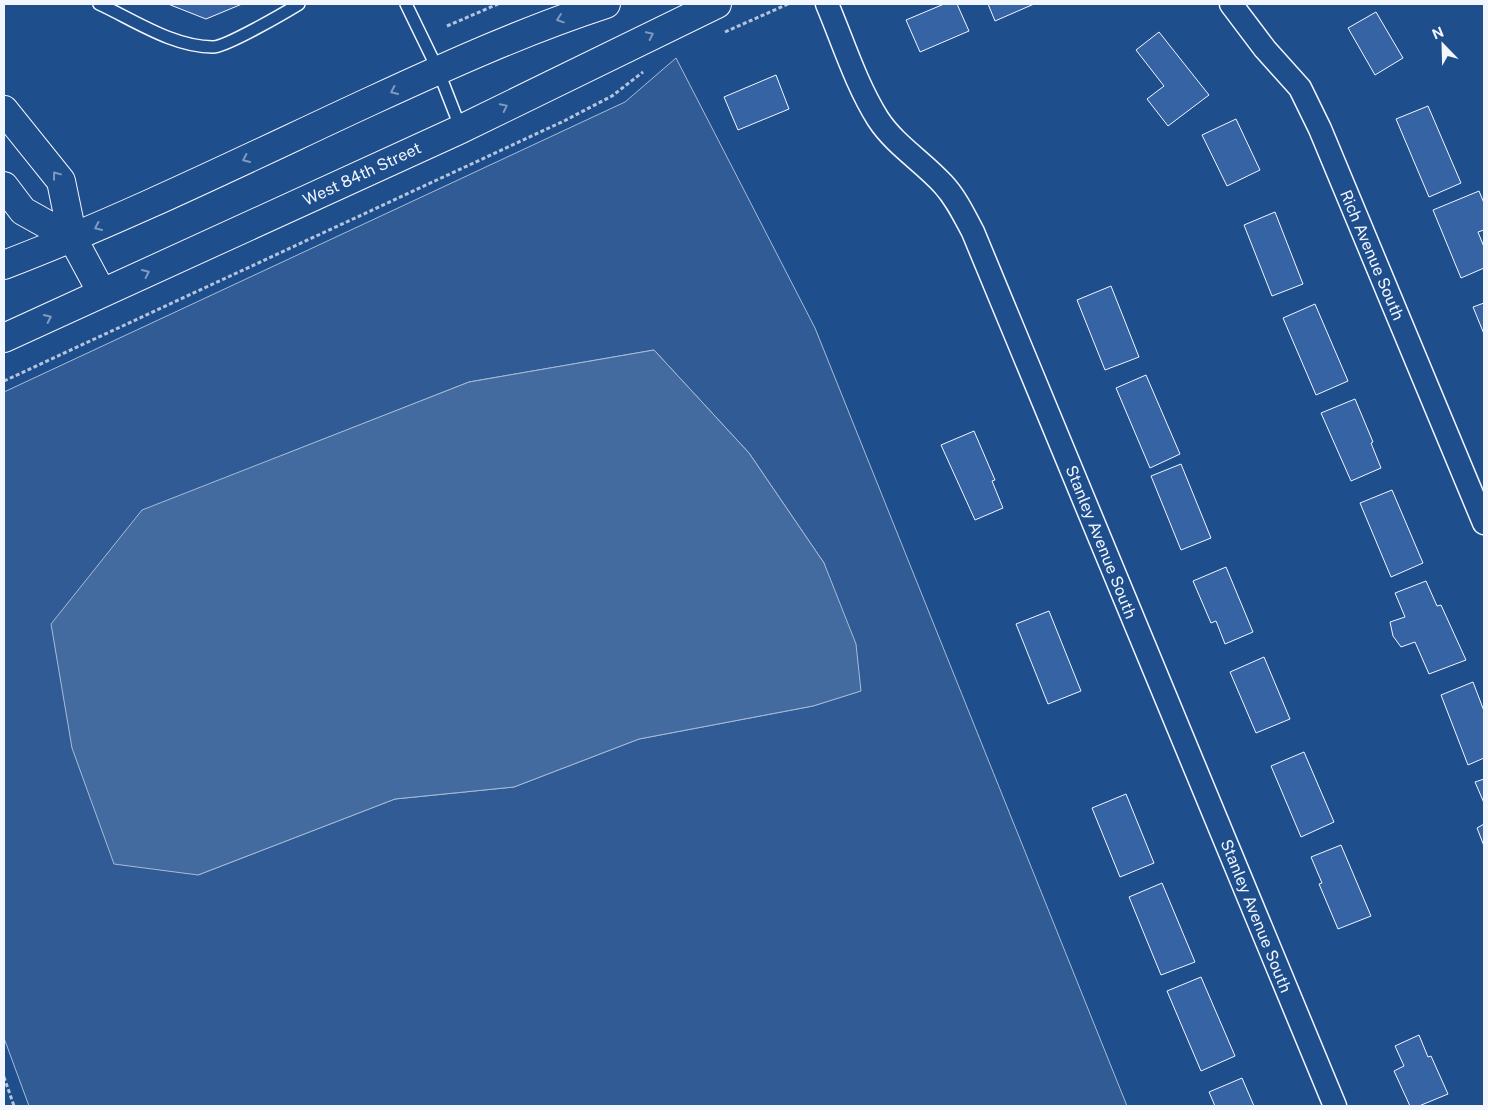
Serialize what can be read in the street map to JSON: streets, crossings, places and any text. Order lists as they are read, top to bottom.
{
  "streets": {
    "street": ["West 84th Street", "Rich Avenue South", "Stanley Avenue South"]
  },
  "north": "top left"
}
